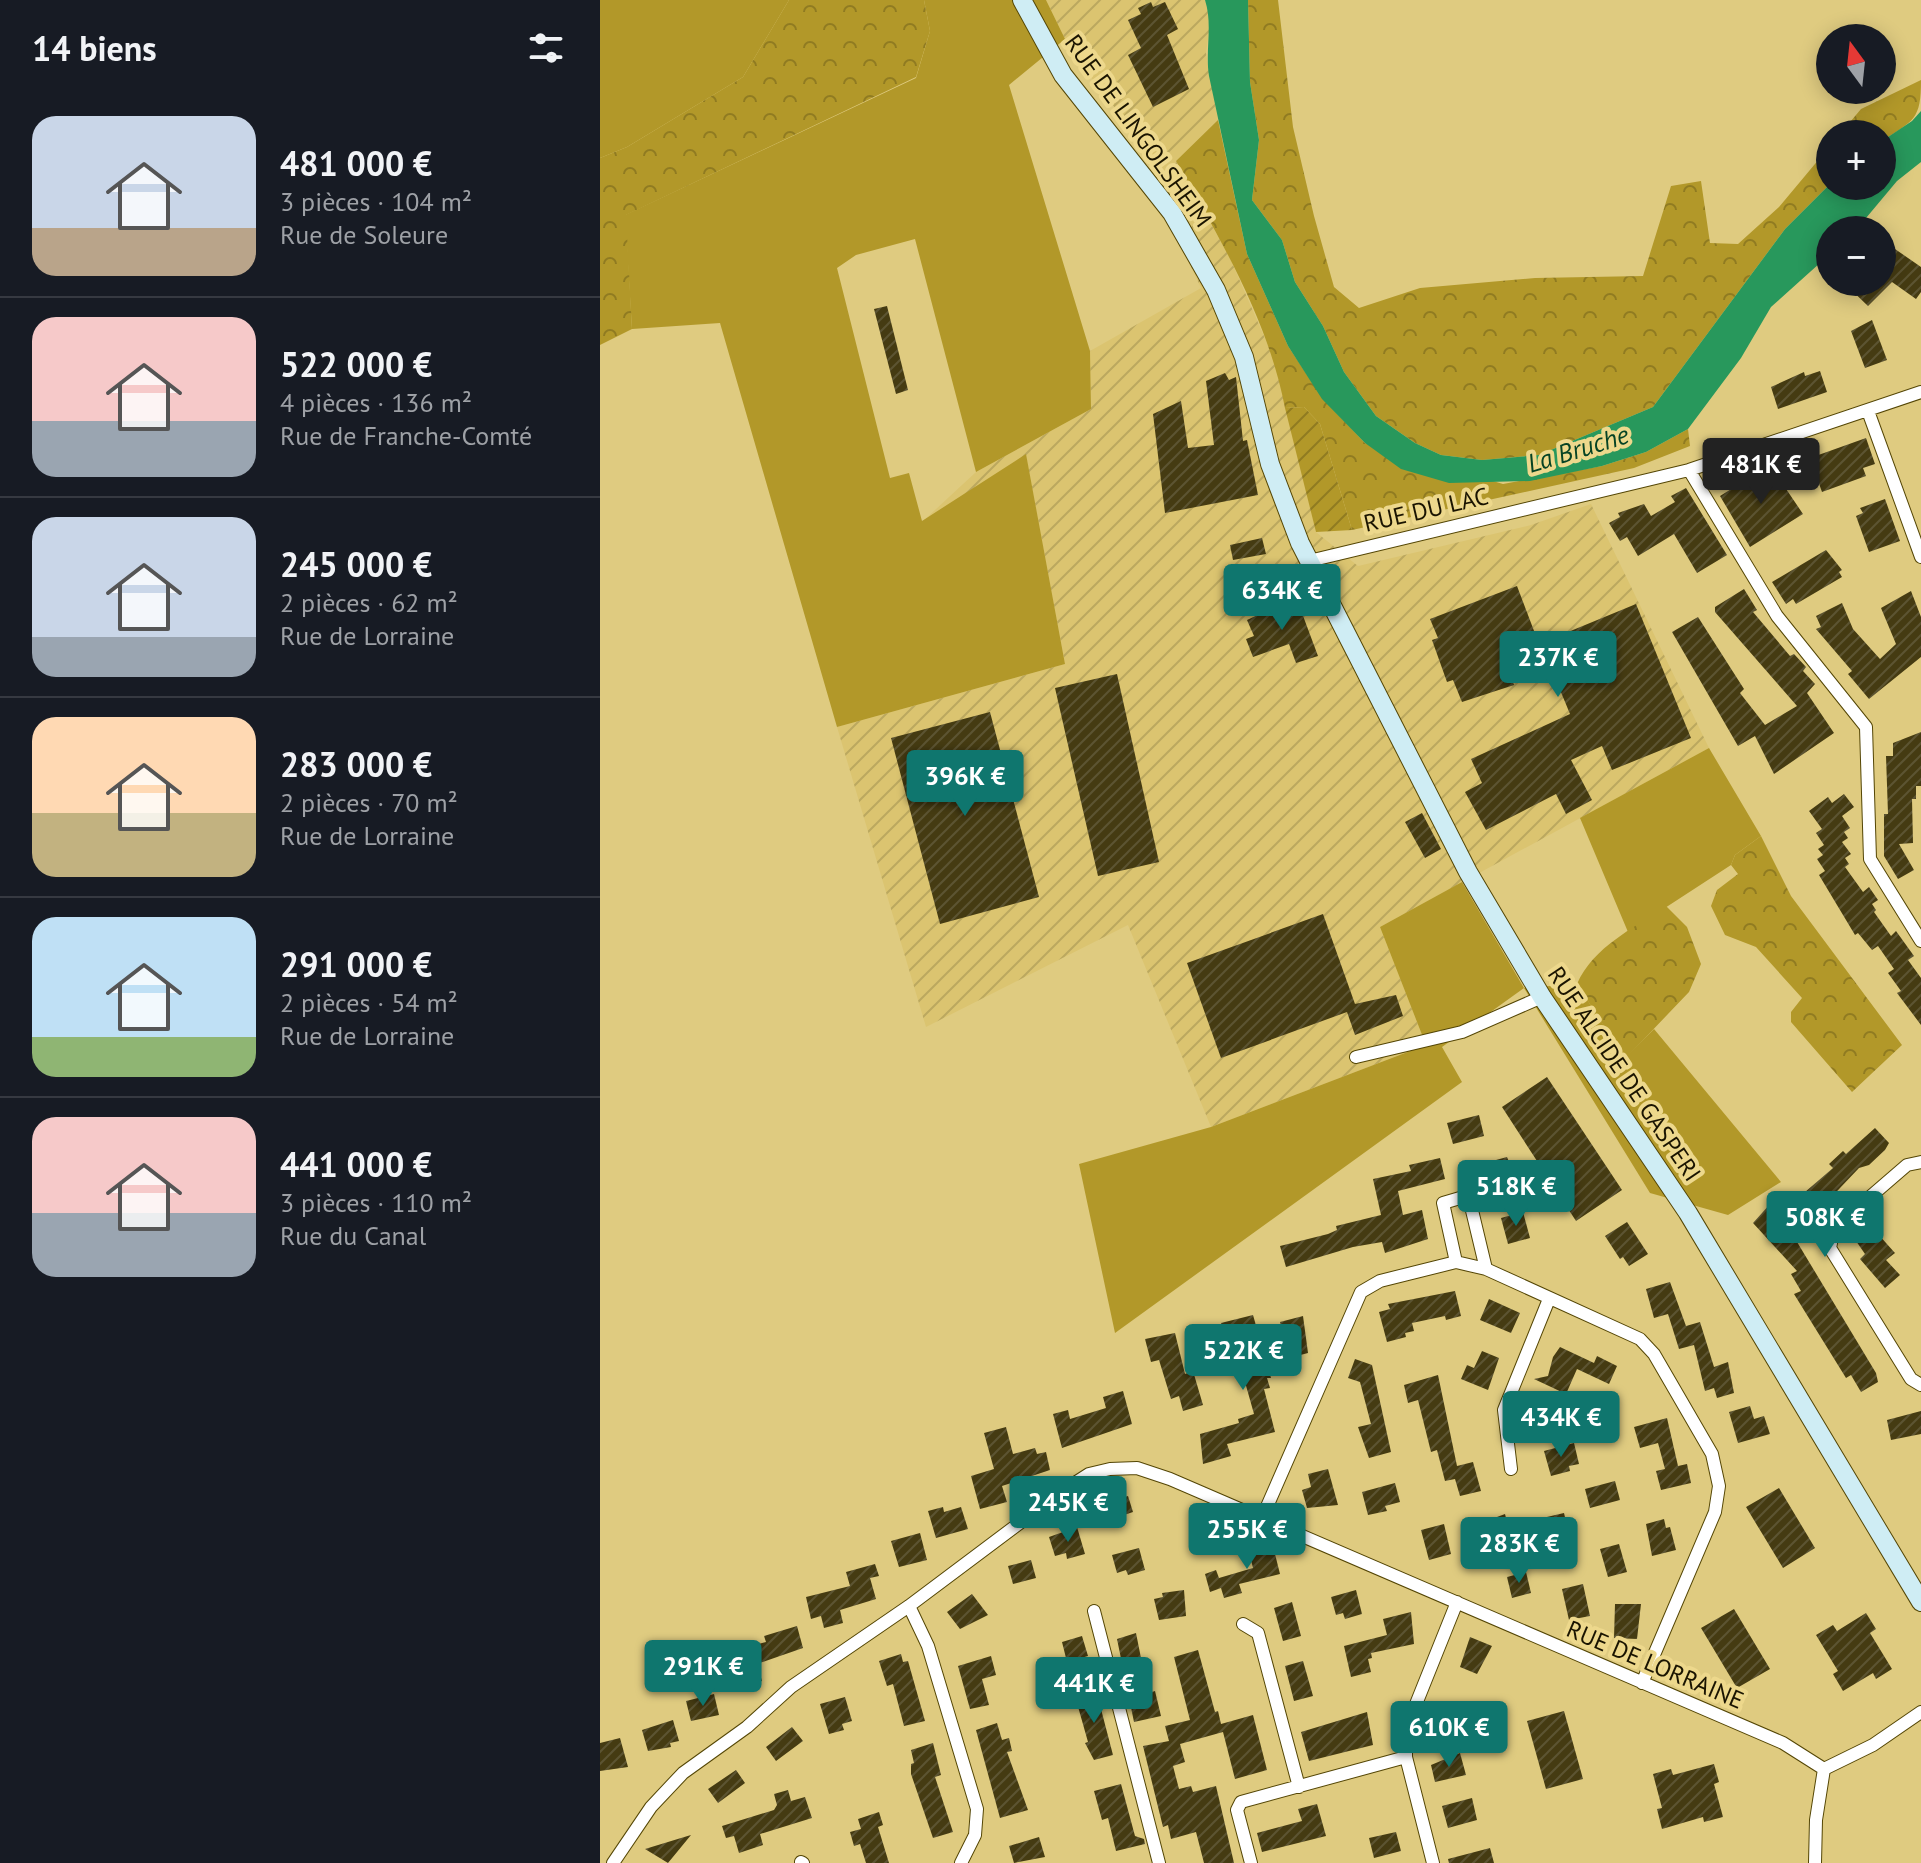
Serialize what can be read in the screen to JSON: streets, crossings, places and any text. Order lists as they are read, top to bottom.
{
  "streets": {
    "main road": ["RUE DE LINGOLSHEIM", "RUE ALCIDE DE GASPERI"],
    "street": ["RUE DU LAC", "RUE DE LORRAINE"]
  },
  "crossings": [
    ["RUE DE LINGOLSHEIM", "RUE DU LAC"],
    ["RUE DE LINGOLSHEIM", "RUE ALCIDE DE GASPERI"],
    ["RUE DU LAC", "RUE ALCIDE DE GASPERI"]
  ],
  "water": ["La Bruche"],
  "north": "top",
  "page": {
    "heading": "14 biens",
    "map_buttons": ["+", "−"],
    "list": [
      {
        "name": "481 000 €",
        "note": "3 pièces · 104 m² · Rue de Soleure"
      },
      {
        "name": "522 000 €",
        "note": "4 pièces · 136 m² · Rue de Franche-Comté"
      },
      {
        "name": "245 000 €",
        "note": "2 pièces · 62 m² · Rue de Lorraine"
      },
      {
        "name": "283 000 €",
        "note": "2 pièces · 70 m² · Rue de Lorraine"
      },
      {
        "name": "291 000 €",
        "note": "2 pièces · 54 m² · Rue de Lorraine"
      },
      {
        "name": "441 000 €",
        "note": "3 pièces · 110 m² · Rue du Canal"
      }
    ],
    "price": [
      "481K €",
      "634K €",
      "237K €",
      "396K €",
      "518K €",
      "508K €",
      "522K €",
      "434K €",
      "245K €",
      "255K €",
      "283K €",
      "291K €",
      "441K €",
      "610K €"
    ]
  }
}
